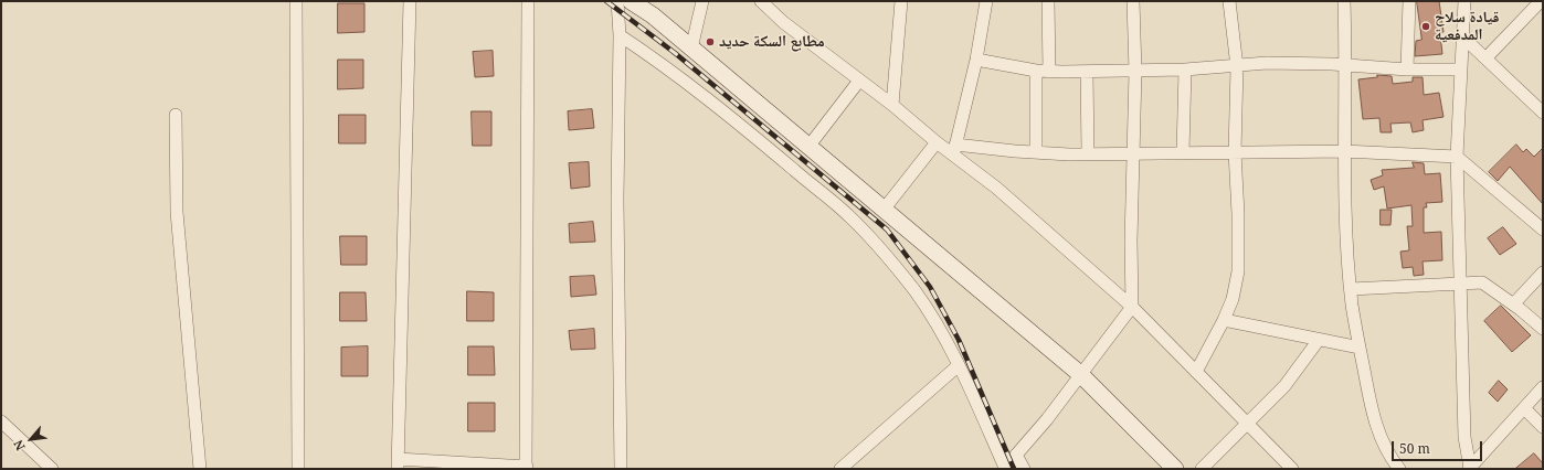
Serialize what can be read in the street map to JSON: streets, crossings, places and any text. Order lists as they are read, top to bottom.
{
  "places": ["قيادة سلاح المدفعية", "مطابع السكة حديد"],
  "scale_bar": "50 m",
  "north": "bottom left"
}
